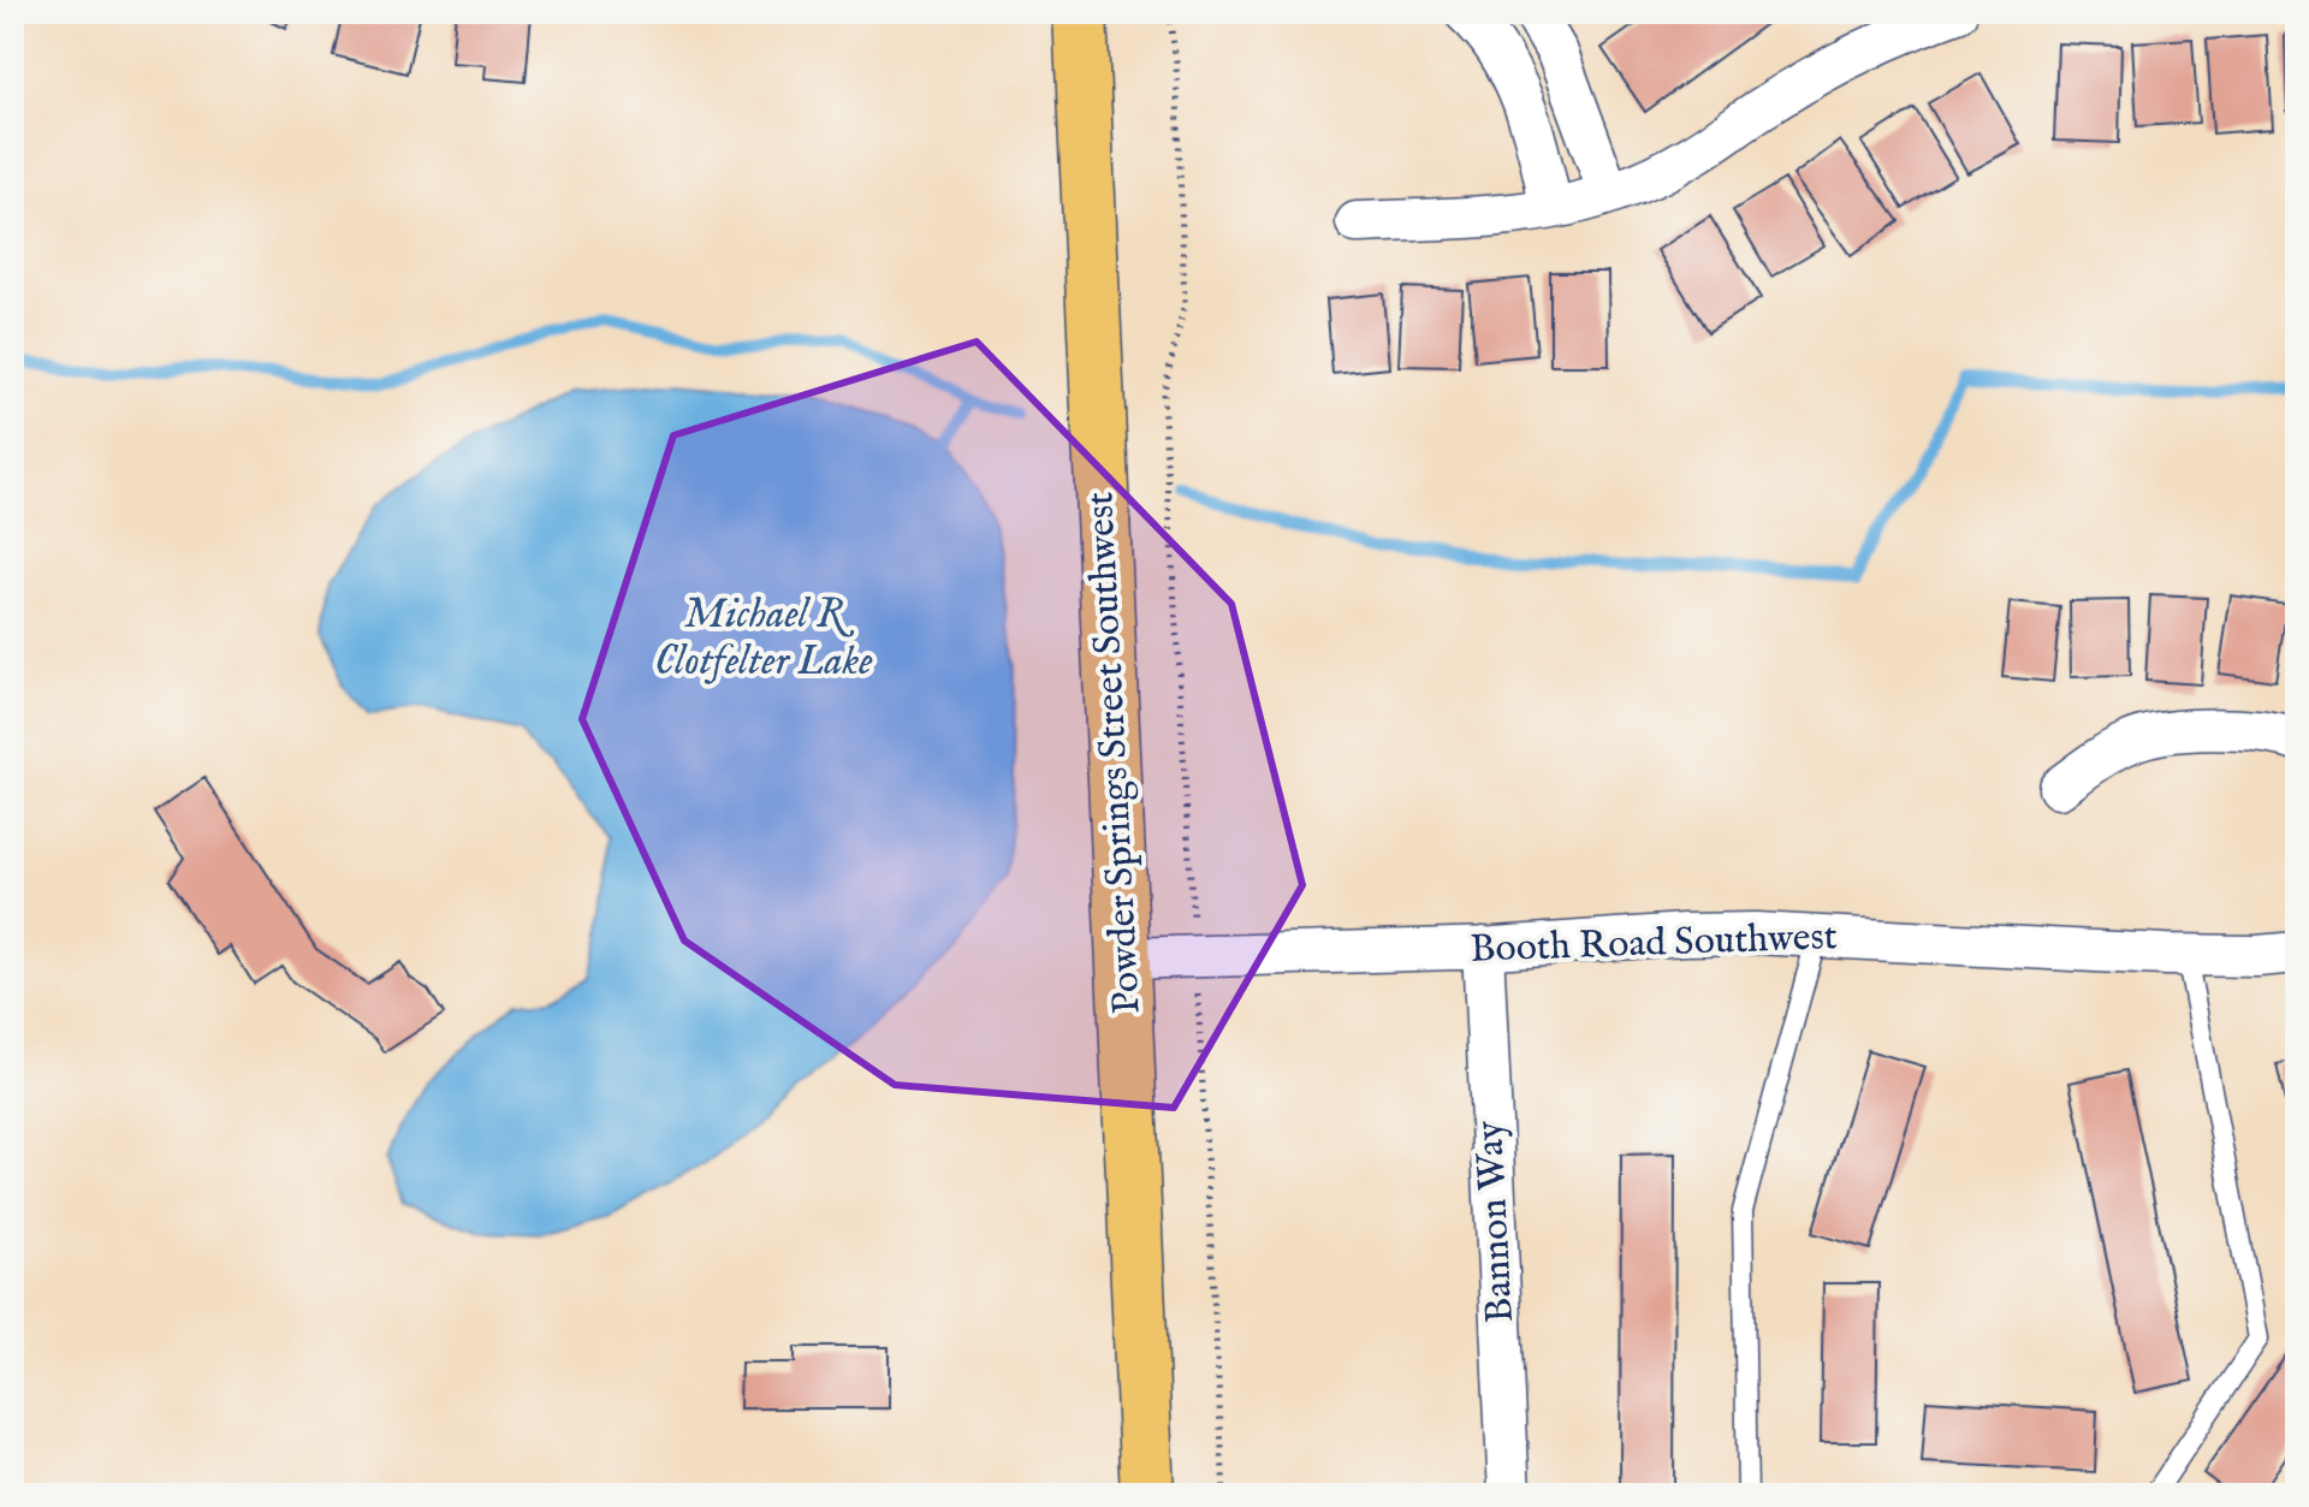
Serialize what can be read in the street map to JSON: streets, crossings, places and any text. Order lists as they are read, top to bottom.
{
  "streets": {
    "main road": ["Powder Springs Street Southwest"],
    "street": ["Booth Road Southwest", "Bannon Way"]
  },
  "crossings": [
    ["Powder Springs Street Southwest", "Booth Road Southwest"],
    ["Booth Road Southwest", "Bannon Way"]
  ],
  "water": ["Michael R Clotfelter Lake"]
}
